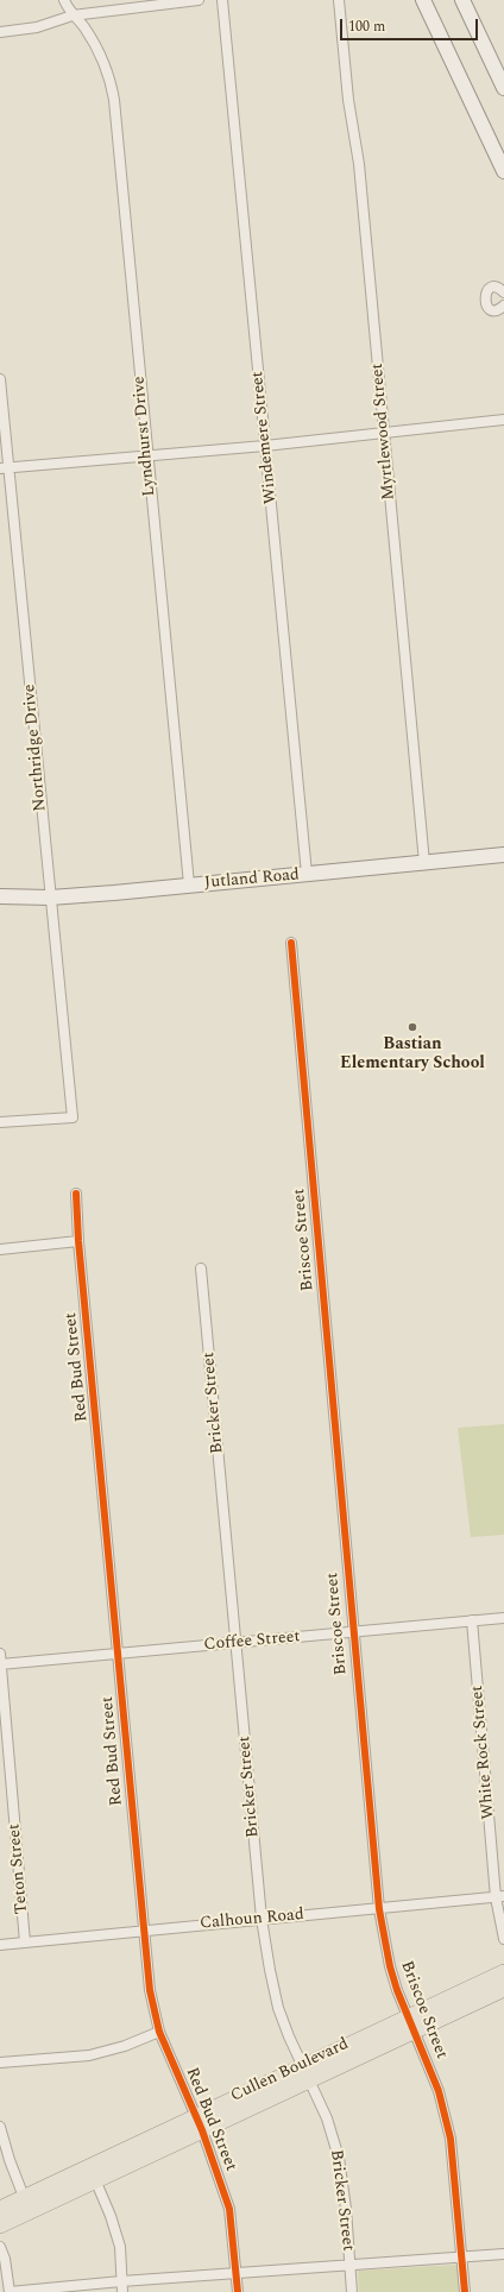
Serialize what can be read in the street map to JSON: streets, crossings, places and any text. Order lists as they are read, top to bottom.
{
  "streets": {
    "main road": ["Cullen Boulevard"],
    "street": [
      "Myrtlewood Street",
      "Lyndhurst Drive",
      "Windemere Street",
      "Northridge Drive",
      "Jutland Road",
      "Briscoe Street",
      "Red Bud Street",
      "Bricker Street",
      "Coffee Street",
      "White Rock Street",
      "Teton Street",
      "Calhoun Road"
    ]
  },
  "crossings": [
    ["Myrtlewood Street", "Jutland Road"],
    ["Lyndhurst Drive", "Jutland Road"],
    ["Windemere Street", "Jutland Road"],
    ["Northridge Drive", "Jutland Road"],
    ["Briscoe Street", "Coffee Street"],
    ["Briscoe Street", "Calhoun Road"],
    ["Briscoe Street", "Cullen Boulevard"],
    ["Red Bud Street", "Coffee Street"],
    ["Red Bud Street", "Calhoun Road"],
    ["Red Bud Street", "Cullen Boulevard"],
    ["Bricker Street", "Coffee Street"],
    ["Bricker Street", "Calhoun Road"],
    ["Bricker Street", "Cullen Boulevard"],
    ["Coffee Street", "White Rock Street"],
    ["Coffee Street", "Teton Street"],
    ["White Rock Street", "Calhoun Road"],
    ["Teton Street", "Calhoun Road"]
  ],
  "places": ["Bastian Elementary School"],
  "scale_bar": "100 m"
}
